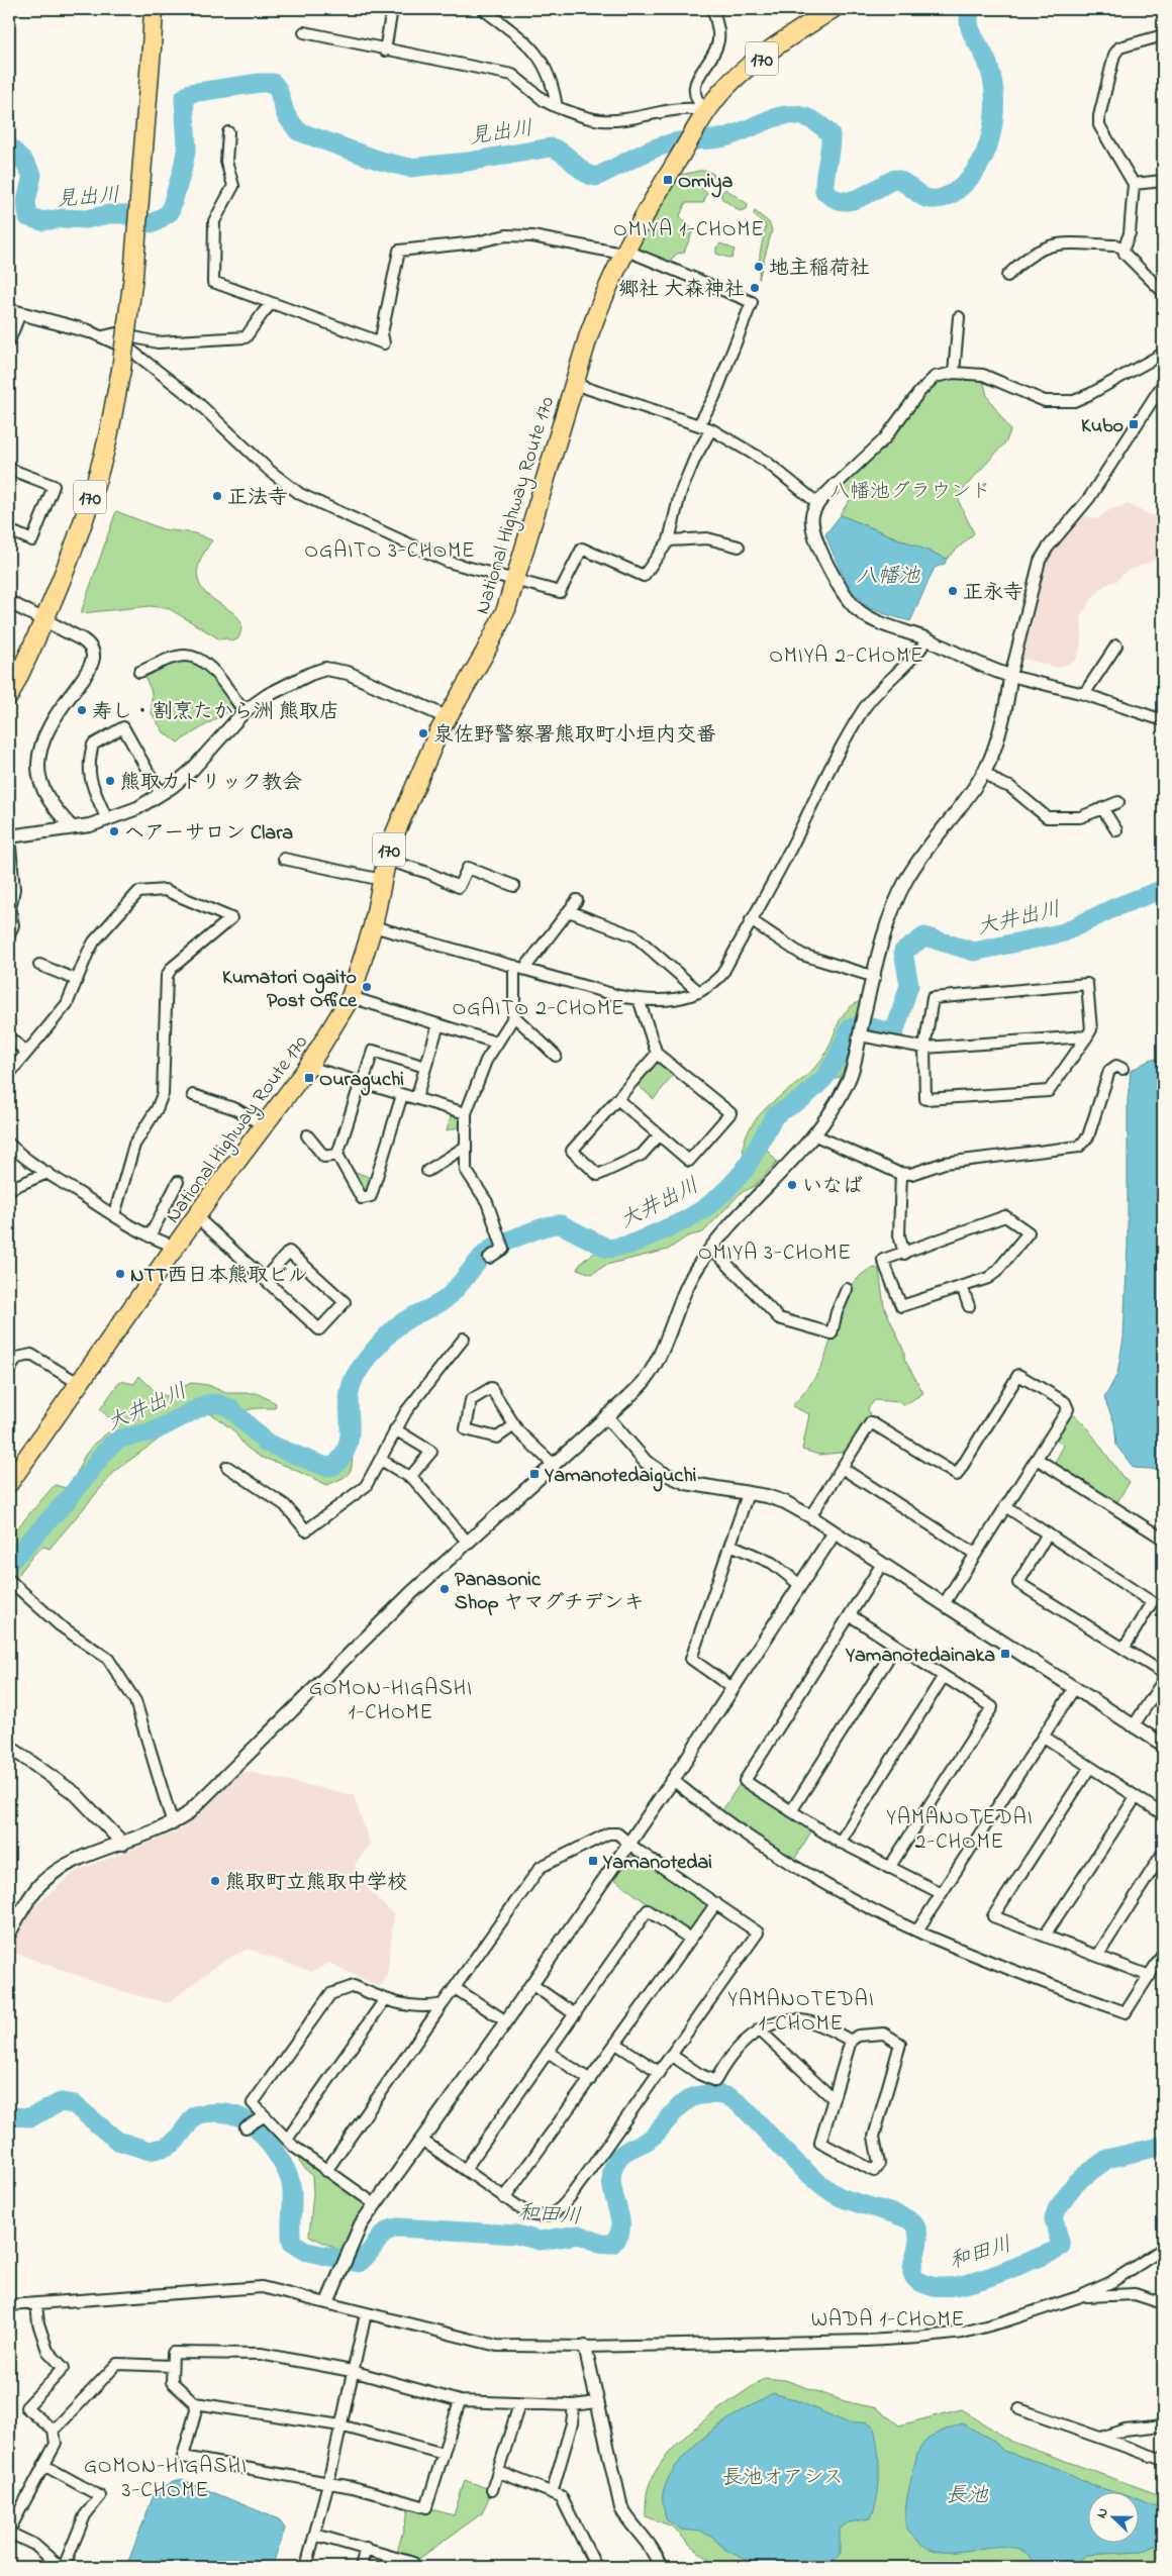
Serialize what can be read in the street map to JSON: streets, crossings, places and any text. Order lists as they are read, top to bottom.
{
  "streets": {
    "highway": ["170", "National Highway Route 170"]
  },
  "districts": [
    "OMIYA 1-CHOME",
    "OGAITO 3-CHOME",
    "OMIYA 2-CHOME",
    "OGAITO 2-CHOME",
    "OMIYA 3-CHOME",
    "GOMON-HIGASHI 1-CHOME",
    "YAMANOTEDAI 2-CHOME",
    "YAMANOTEDAI 1-CHOME",
    "WADA 1-CHOME",
    "GOMON-HIGASHI 3-CHOME"
  ],
  "water": [
    "見出川",
    "八幡池",
    "大井出川",
    "和田川",
    "長池"
  ],
  "parks": ["八幡池グラウンド", "長池オアシス"],
  "places": {
    "transit": [
      "Omiya",
      "Kubo",
      "Ouraguchi",
      "Yamanotedaiguchi",
      "Yamanotedainaka",
      "Yamanotedai"
    ],
    "other": [
      "地主稲荷社",
      "郷社 大森神社",
      "正法寺",
      "正永寺",
      "寿し・割烹たから洲 熊取店",
      "泉佐野警察署熊取町小垣内交番",
      "熊取カトリック教会",
      "ヘアーサロン Clara",
      "Kumatori Ogaito Post Office",
      "いなば",
      "NTT西日本熊取ビル",
      "Panasonic Shop ヤマグチデンキ",
      "熊取町立熊取中学校"
    ]
  },
  "north": "left"
}
